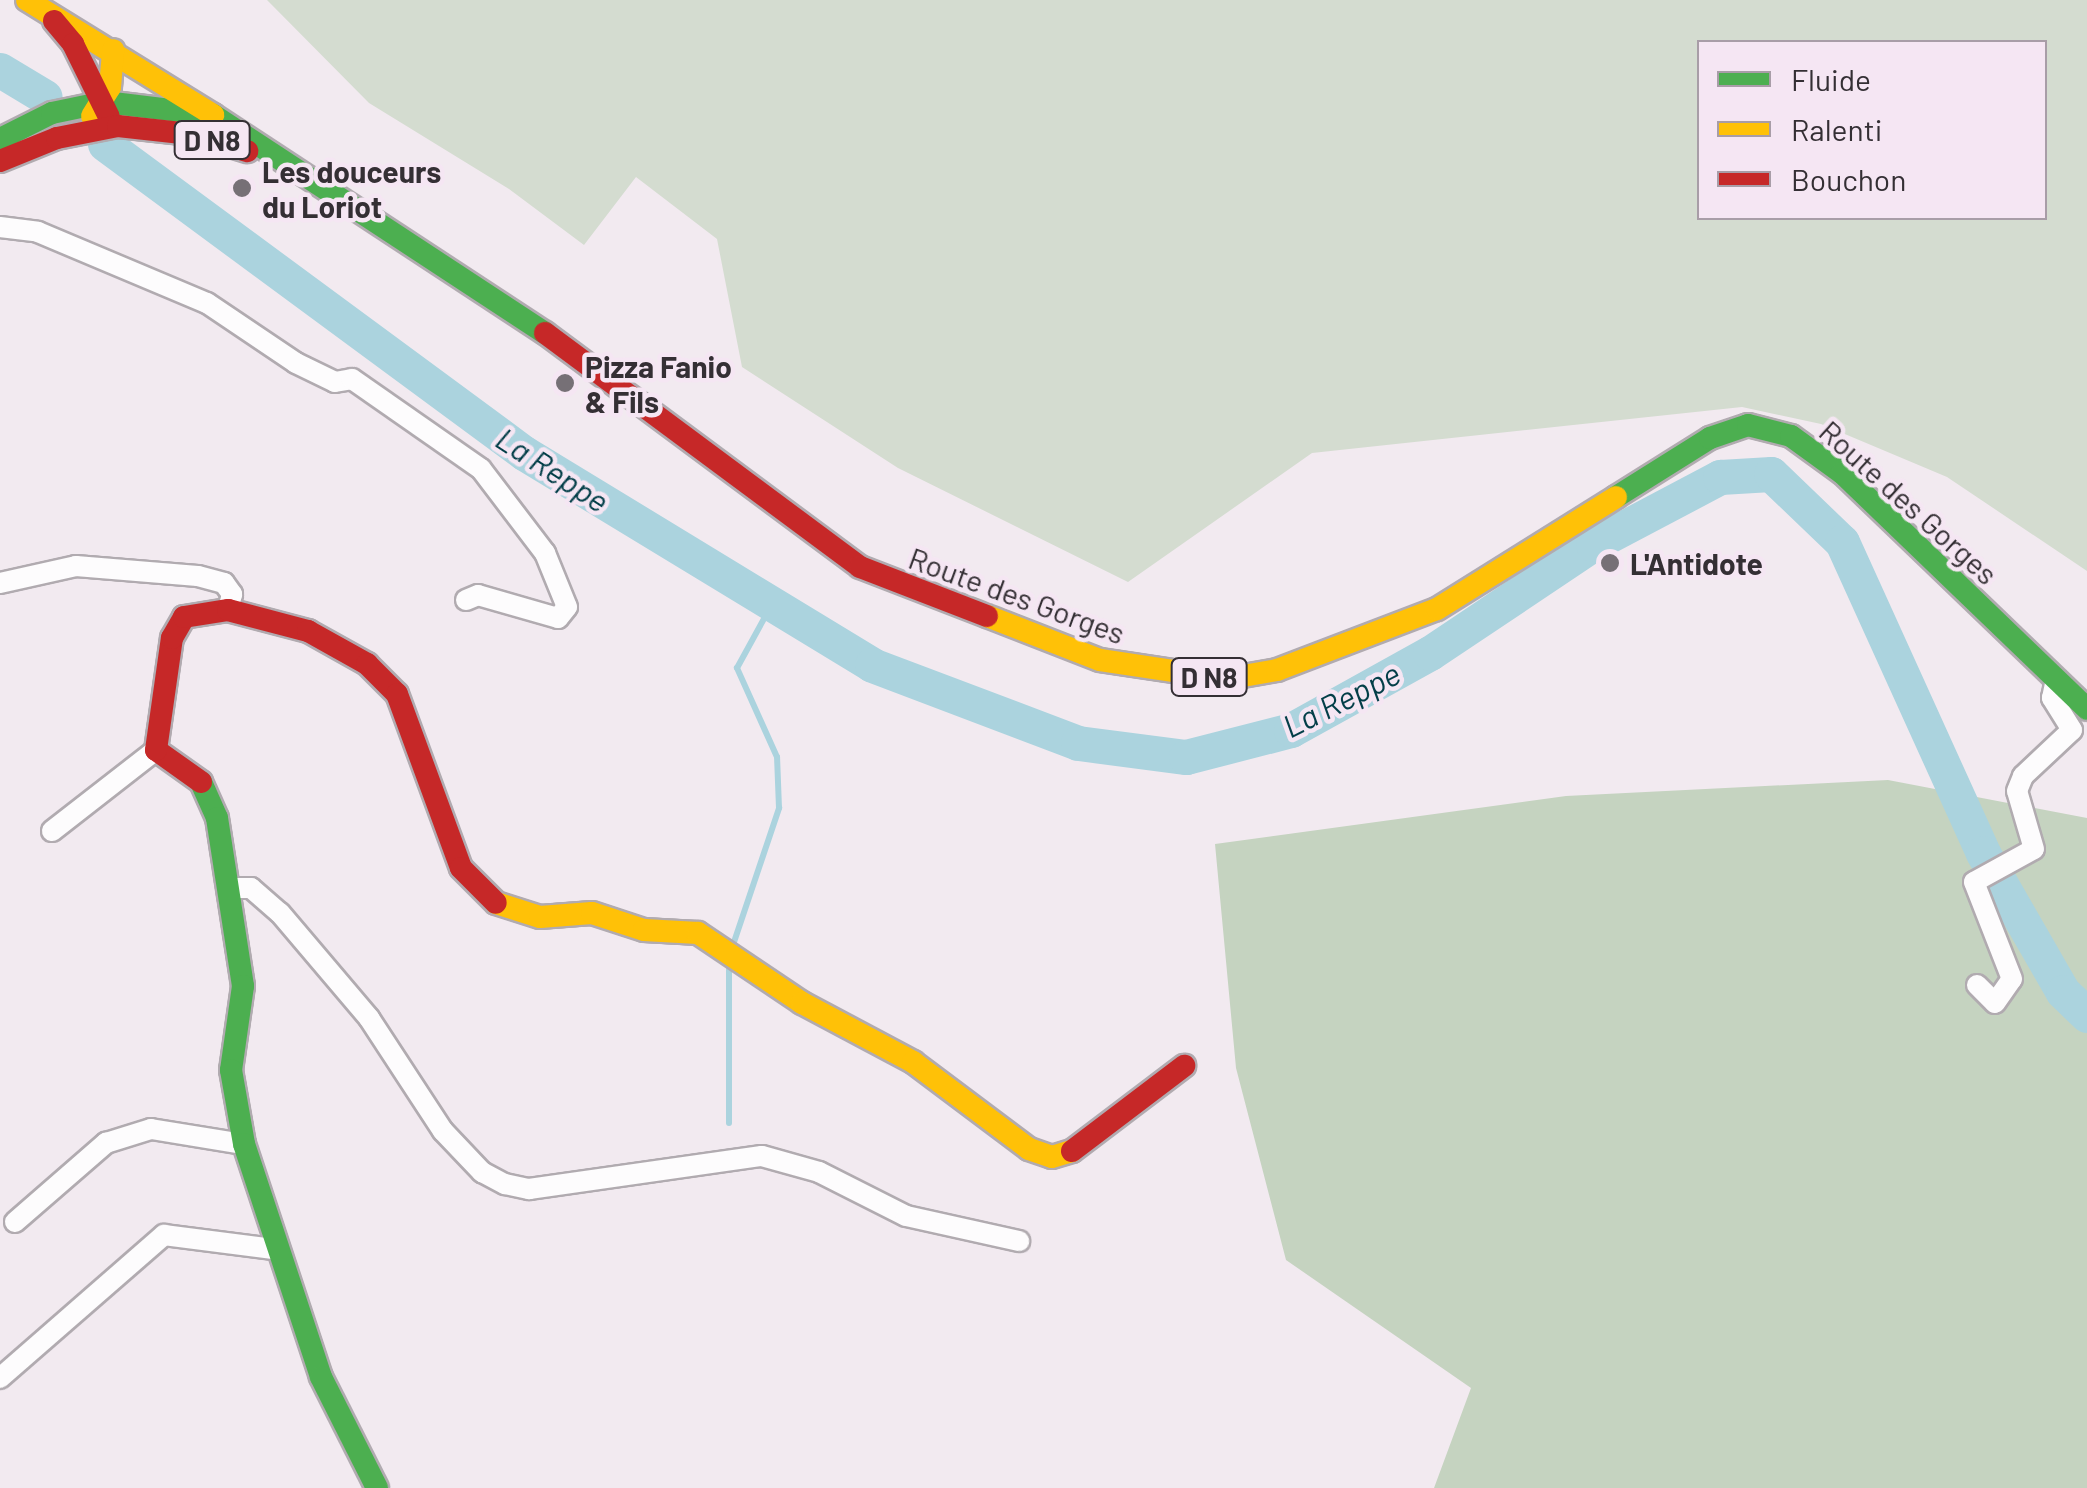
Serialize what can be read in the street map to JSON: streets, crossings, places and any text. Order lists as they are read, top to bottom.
{
  "streets": {
    "main road": ["D N8", "Route des Gorges"]
  },
  "water": ["La Reppe"],
  "places": ["Les douceurs du Loriot", "Pizza Fanio & Fils", "L'Antidote"],
  "legend": ["Fluide", "Ralenti", "Bouchon"]
}
